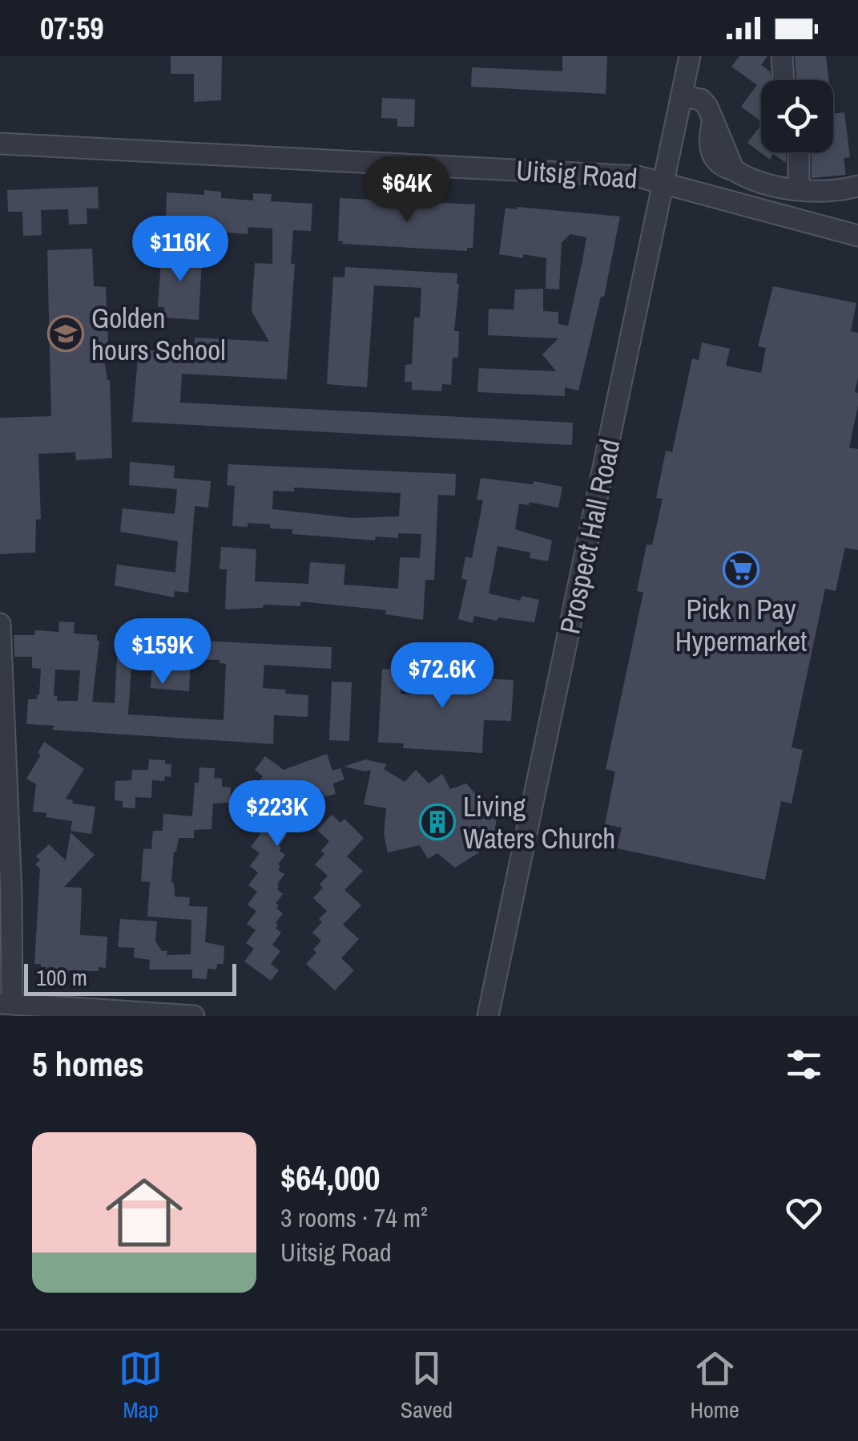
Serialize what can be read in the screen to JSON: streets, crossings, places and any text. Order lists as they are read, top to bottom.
{
  "streets": {
    "street": ["Uitsig Road", "Prospect Hall Road"]
  },
  "crossings": [
    ["Uitsig Road", "Prospect Hall Road"]
  ],
  "places": {
    "school or university": ["Golden hours School"],
    "supermarket": ["Pick n Pay Hypermarket"],
    "building": ["Living Waters Church"]
  },
  "scale_bar": "100 m",
  "page": {
    "status": "07:59",
    "price": [
      "$64K",
      "$116K",
      "$159K",
      "$72.6K",
      "$223K"
    ],
    "scale": "100 m",
    "heading": "5 homes",
    "list": [
      {
        "name": "$64,000",
        "note": "3 rooms · 74 m² · Uitsig Road"
      }
    ],
    "tabs": ["Map", "Saved", "Home"]
  }
}
